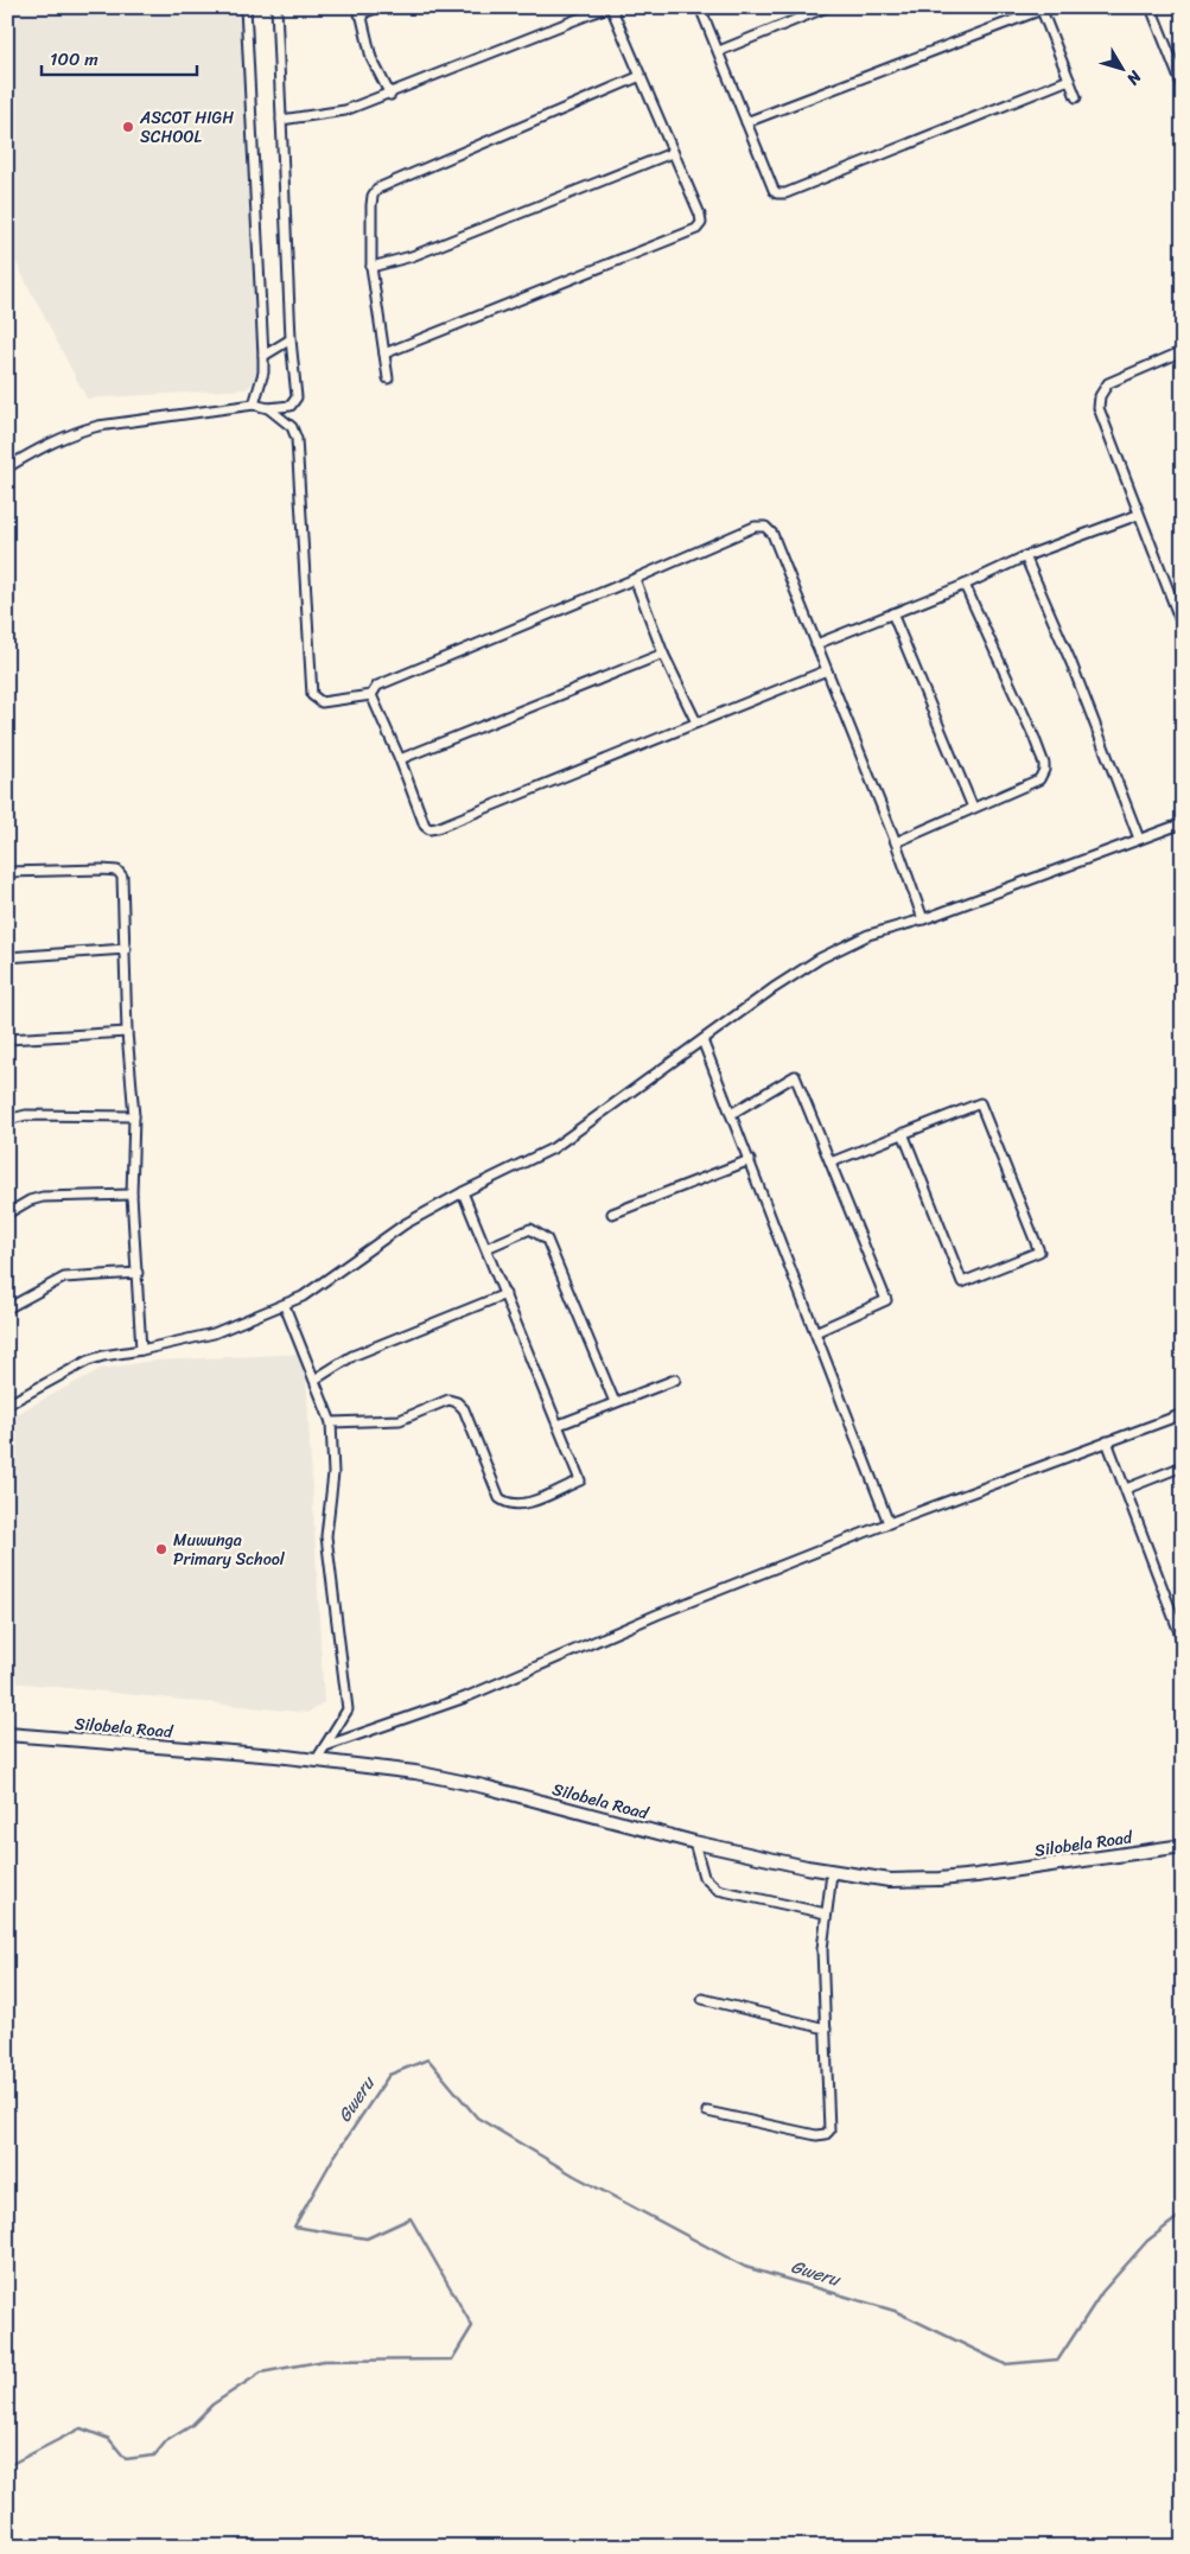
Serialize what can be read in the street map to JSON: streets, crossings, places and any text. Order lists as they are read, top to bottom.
{
  "streets": {
    "street": ["Silobela Road"]
  },
  "water": ["Gweru"],
  "places": ["ASCOT HIGH SCHOOL", "Muwunga Primary School"],
  "scale_bar": "100 m",
  "north": "bottom right"
}
